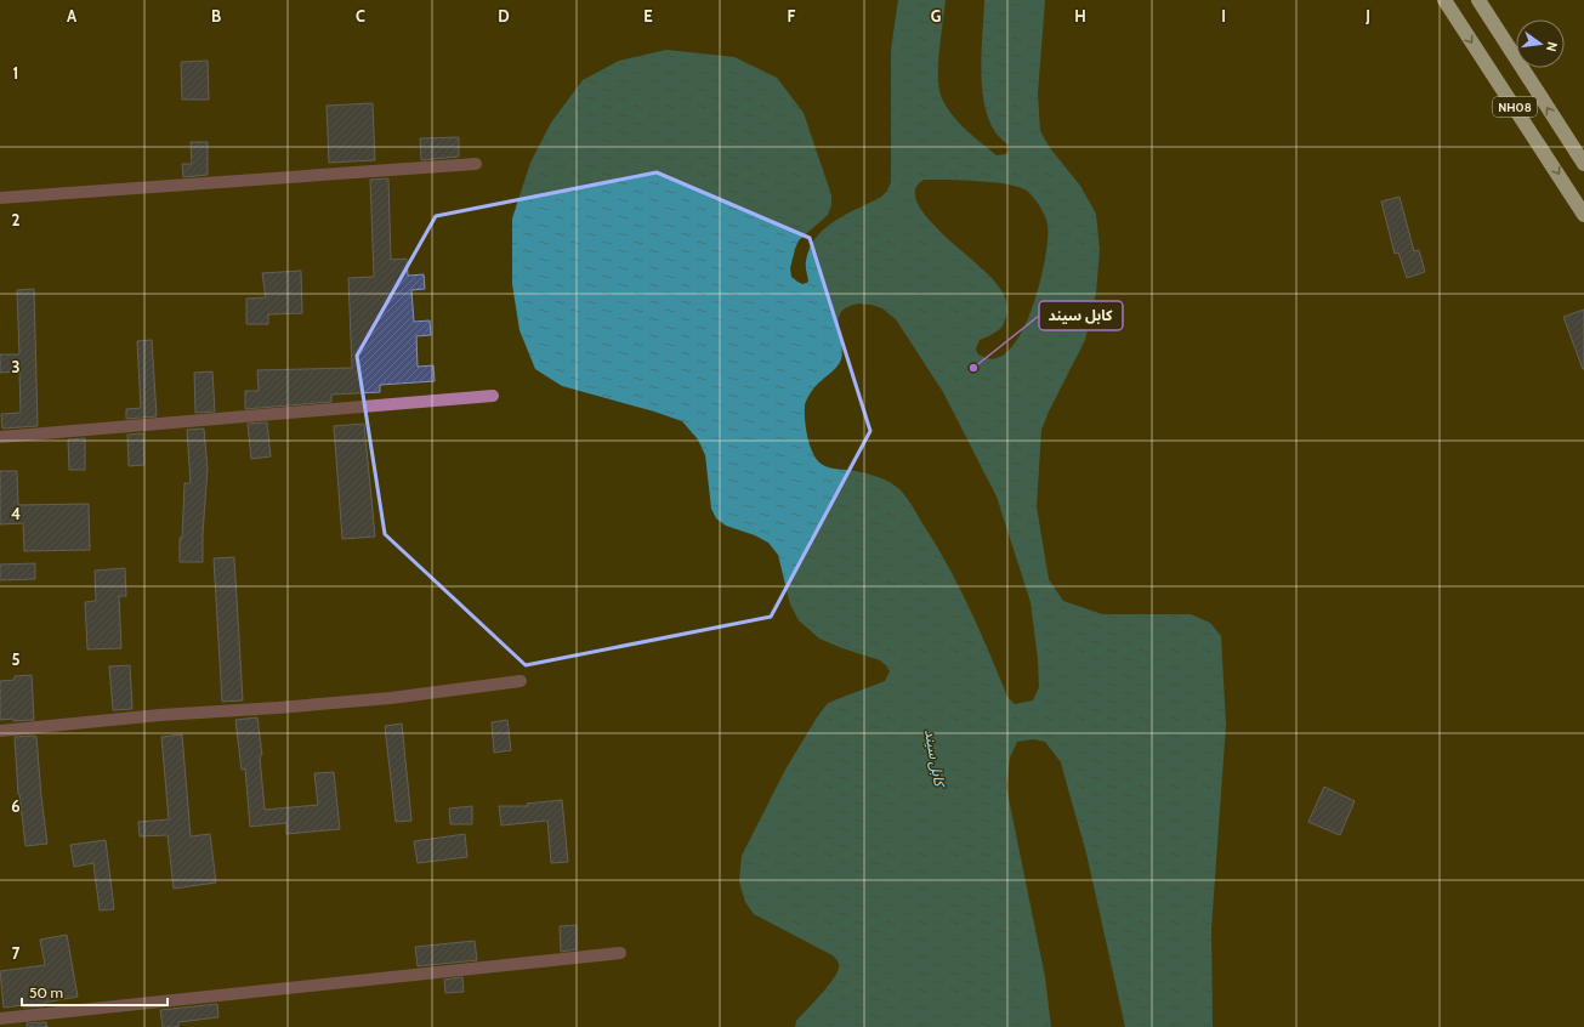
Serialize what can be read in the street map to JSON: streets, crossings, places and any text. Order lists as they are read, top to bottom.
{
  "streets": {
    "highway": ["NH08"]
  },
  "water": ["کابل سيند"],
  "places": ["کابل سيند"],
  "scale_bar": "50 m",
  "north": "right",
  "grid": {
    "columns": [
      "A",
      "B",
      "C",
      "D",
      "E",
      "F",
      "G",
      "H",
      "I",
      "J"
    ],
    "rows": [
      "1",
      "2",
      "3",
      "4",
      "5",
      "6",
      "7"
    ]
  }
}
